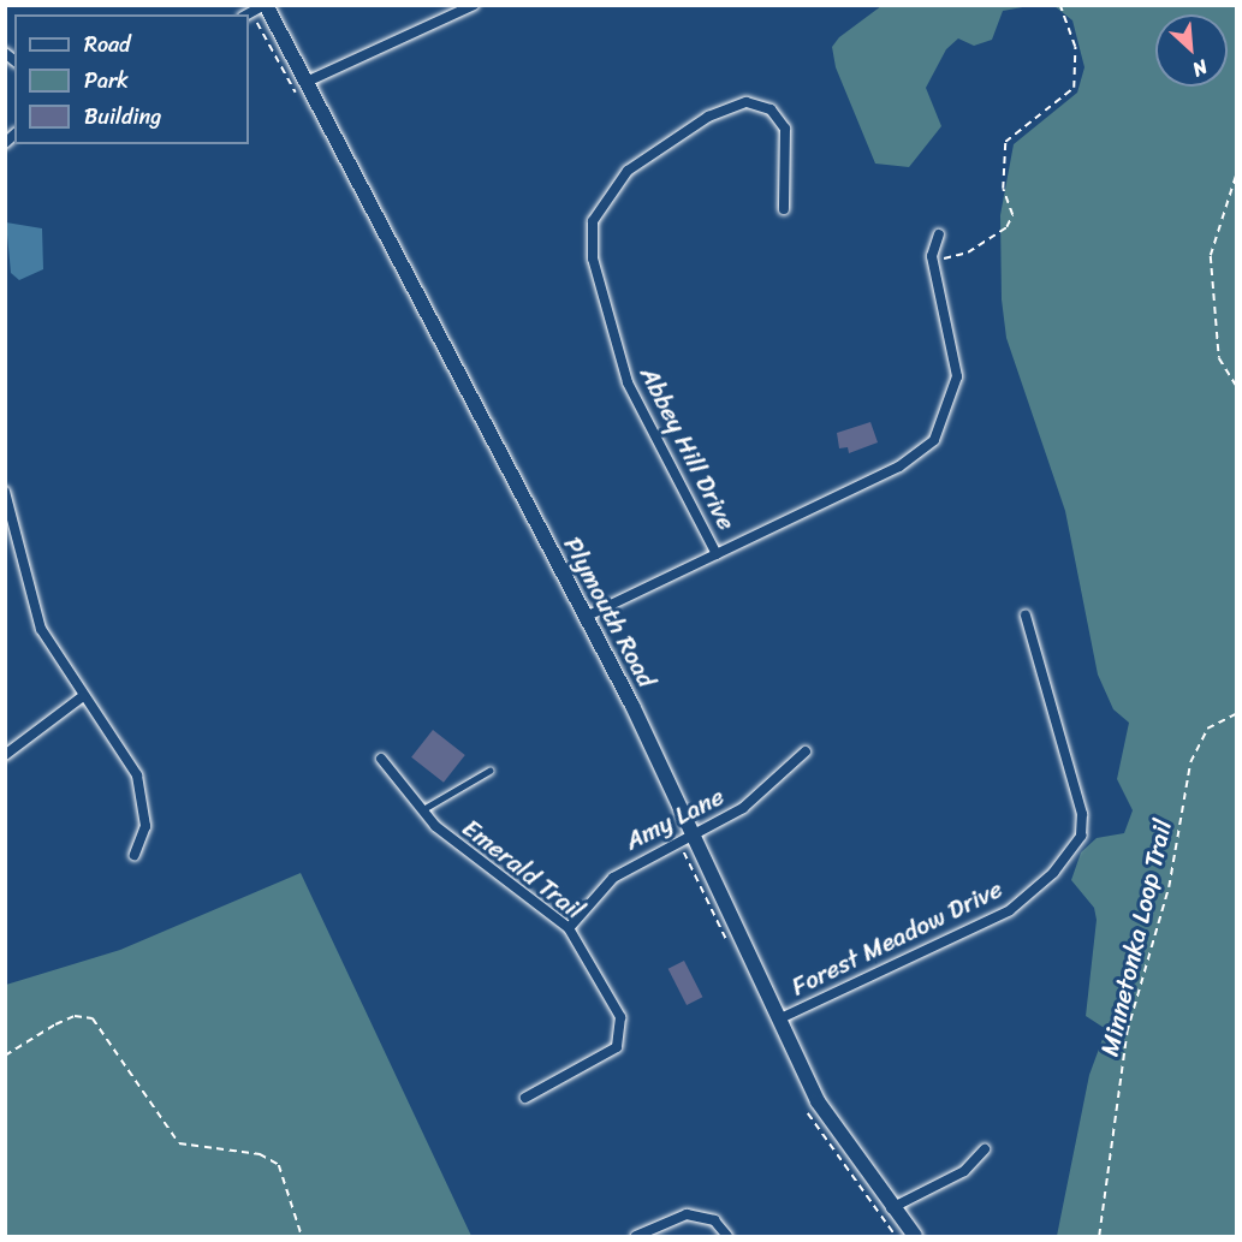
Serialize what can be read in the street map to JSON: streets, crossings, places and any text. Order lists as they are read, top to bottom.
{
  "streets": {
    "main road": ["Plymouth Road"],
    "street": [
      "Abbey Hill Drive",
      "Amy Lane",
      "Emerald Trail",
      "Forest Meadow Drive"
    ],
    "path": ["Minnetonka Loop Trail"]
  },
  "crossings": [
    ["Plymouth Road", "Amy Lane"],
    ["Plymouth Road", "Forest Meadow Drive"],
    ["Amy Lane", "Emerald Trail"]
  ],
  "legend": ["Road", "Park", "Building"],
  "north": "bottom right"
}
